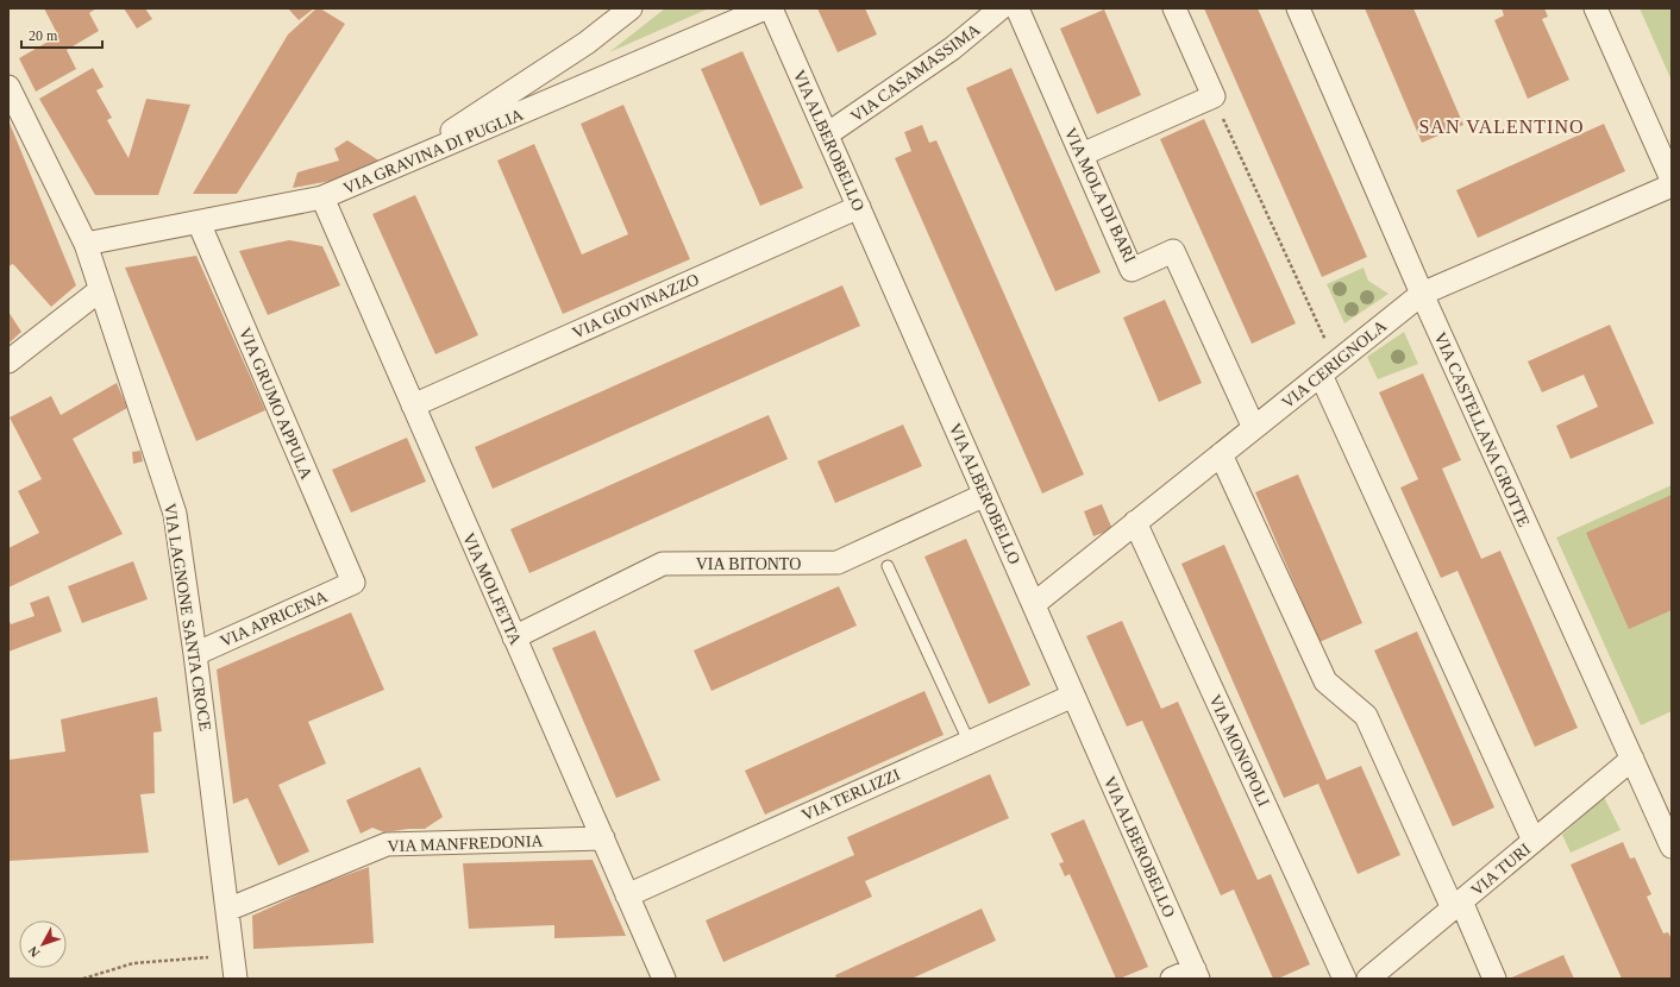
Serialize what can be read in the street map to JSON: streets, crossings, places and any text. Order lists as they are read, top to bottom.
{
  "streets": {
    "street": [
      "VIA CASAMASSIMA",
      "VIA ALBEROBELLO",
      "VIA GRAVINA DI PUGLIA",
      "VIA MOLA DI BARI",
      "VIA GIOVINAZZO",
      "VIA CERIGNOLA",
      "VIA GRUMO APPULA",
      "VIA CASTELLANA GROTTE",
      "VIA BITONTO",
      "VIA MOLFETTA",
      "VIA LAGNONE SANTA CROCE",
      "VIA APRICENA",
      "VIA MONOPOLI",
      "VIA TERLIZZI",
      "VIA MANFREDONIA",
      "VIA TURI"
    ]
  },
  "crossings": [
    ["VIA CASAMASSIMA", "VIA ALBEROBELLO"],
    ["VIA ALBEROBELLO", "VIA GIOVINAZZO"],
    ["VIA ALBEROBELLO", "VIA CERIGNOLA"],
    ["VIA ALBEROBELLO", "VIA BITONTO"],
    ["VIA ALBEROBELLO", "VIA TERLIZZI"],
    ["VIA GRAVINA DI PUGLIA", "VIA GRUMO APPULA"],
    ["VIA GRAVINA DI PUGLIA", "VIA MOLFETTA"],
    ["VIA GRAVINA DI PUGLIA", "VIA LAGNONE SANTA CROCE"],
    ["VIA MOLA DI BARI", "VIA CERIGNOLA"],
    ["VIA GIOVINAZZO", "VIA MOLFETTA"],
    ["VIA CERIGNOLA", "VIA CASTELLANA GROTTE"],
    ["VIA CERIGNOLA", "VIA MONOPOLI"],
    ["VIA GRUMO APPULA", "VIA APRICENA"],
    ["VIA CASTELLANA GROTTE", "VIA TURI"],
    ["VIA BITONTO", "VIA MOLFETTA"],
    ["VIA MOLFETTA", "VIA TERLIZZI"],
    ["VIA MOLFETTA", "VIA MANFREDONIA"],
    ["VIA LAGNONE SANTA CROCE", "VIA APRICENA"],
    ["VIA LAGNONE SANTA CROCE", "VIA MANFREDONIA"]
  ],
  "districts": ["SAN VALENTINO"],
  "scale_bar": "20 m",
  "north": "bottom left"
}
